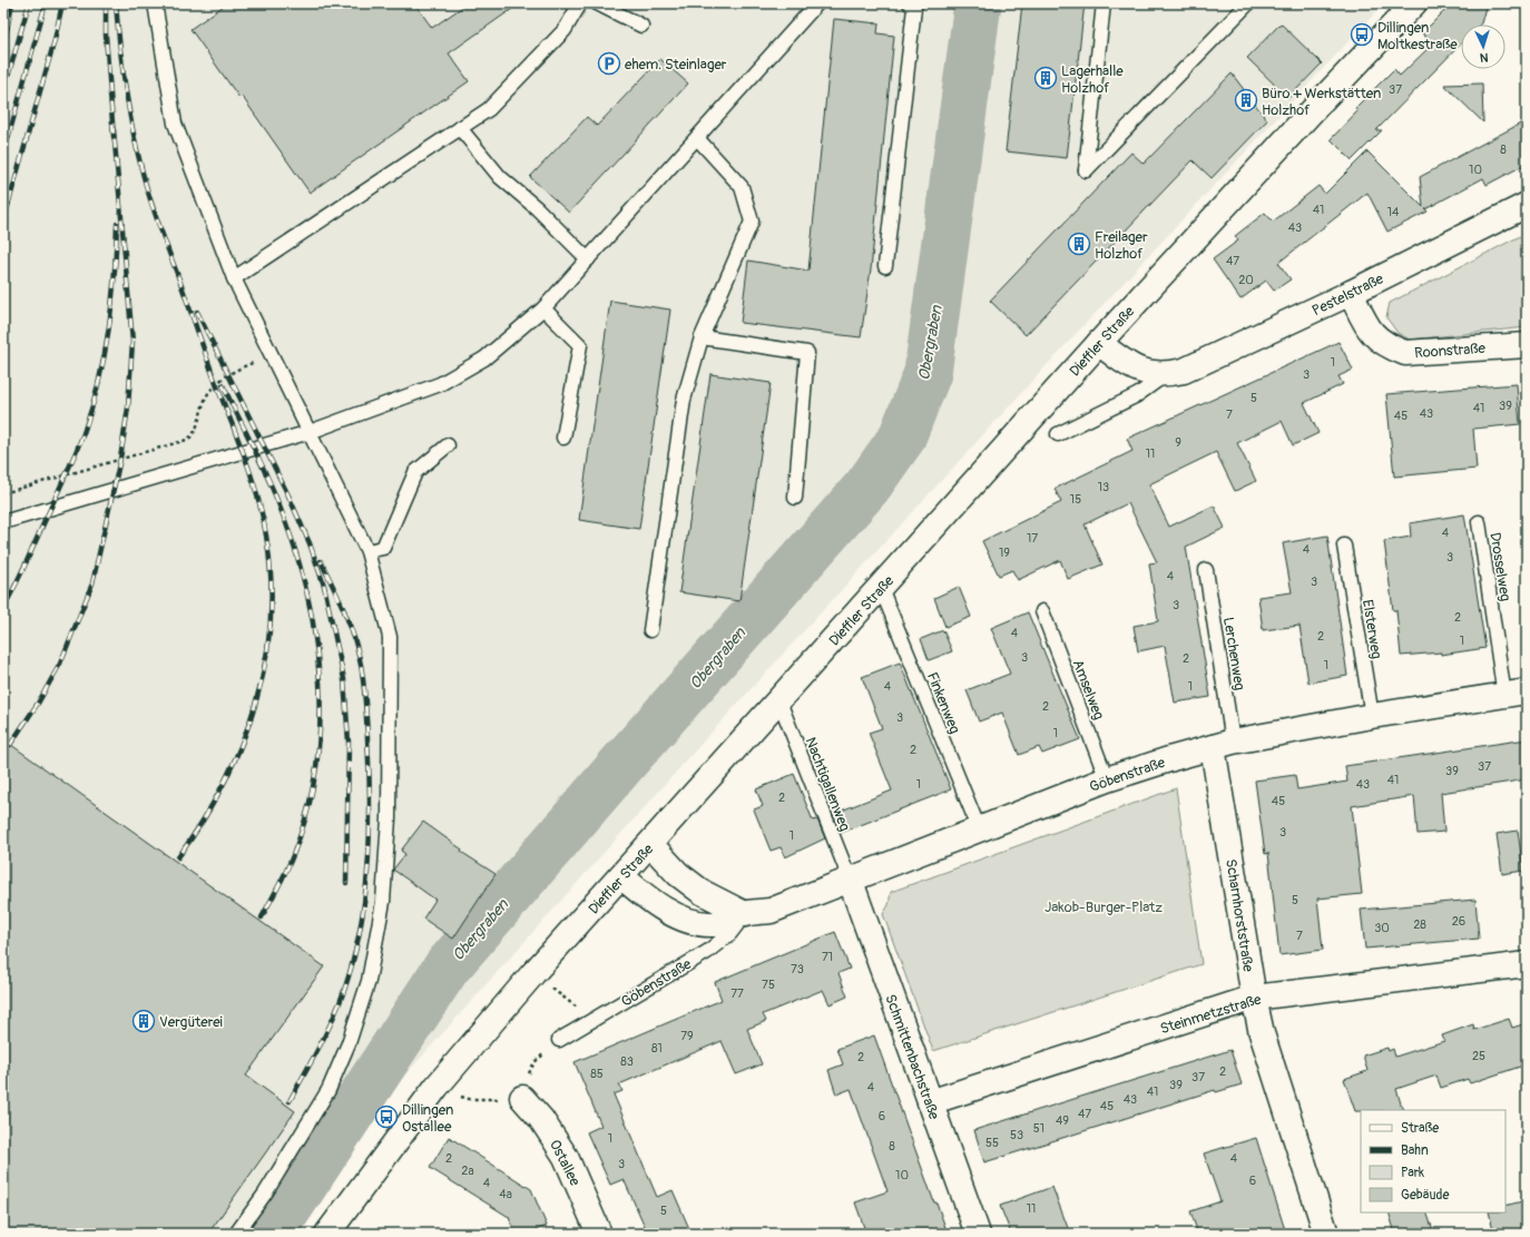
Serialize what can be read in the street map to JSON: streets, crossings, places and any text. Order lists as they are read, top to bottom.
{
  "streets": {
    "street": [
      "Pestelstraße",
      "Dieffler Straße",
      "Roonstraße",
      "Göbenstraße",
      "Scharnhorststraße",
      "Steinmetzstraße",
      "Schmittenbachstraße",
      "Ostallee"
    ],
    "lane": [
      "Drosselweg",
      "Elsterweg",
      "Lerchenweg",
      "Amselweg",
      "Finkenweg",
      "Nachtigallenweg"
    ]
  },
  "crossings": [
    ["Pestelstraße", "Dieffler Straße"],
    ["Pestelstraße", "Roonstraße"],
    ["Dieffler Straße", "Finkenweg"],
    ["Dieffler Straße", "Göbenstraße"],
    ["Dieffler Straße", "Nachtigallenweg"],
    ["Drosselweg", "Göbenstraße"],
    ["Elsterweg", "Göbenstraße"],
    ["Lerchenweg", "Göbenstraße"],
    ["Lerchenweg", "Scharnhorststraße"],
    ["Amselweg", "Göbenstraße"],
    ["Finkenweg", "Göbenstraße"],
    ["Göbenstraße", "Nachtigallenweg"],
    ["Göbenstraße", "Scharnhorststraße"],
    ["Göbenstraße", "Schmittenbachstraße"],
    ["Nachtigallenweg", "Schmittenbachstraße"],
    ["Scharnhorststraße", "Steinmetzstraße"],
    ["Steinmetzstraße", "Schmittenbachstraße"]
  ],
  "water": ["Obergraben"],
  "parks": ["Jakob-Burger-Platz"],
  "places": {
    "bus stop": ["Dillingen Moltkestraße", "Dillingen Ostallee"],
    "parking": ["ehem. Steinlager"],
    "building": [
      "Lagerhalle Holzhof",
      "Büro + Werkstätten Holzhof",
      "Freilager Holzhof",
      "Vergüterei"
    ]
  },
  "house_numbers": [
    "37",
    "8",
    "10",
    "41",
    "14",
    "43",
    "47",
    "20",
    "1",
    "3",
    "5",
    "39",
    "41",
    "43",
    "7",
    "45",
    "9",
    "11",
    "13",
    "15",
    "4",
    "17",
    "4",
    "19",
    "3",
    "4",
    "3",
    "3",
    "2",
    "4",
    "2",
    "1",
    "3",
    "2",
    "1",
    "4",
    "1",
    "2",
    "3",
    "1",
    "2",
    "37",
    "39",
    "41",
    "1",
    "43",
    "2",
    "45",
    "3",
    "1",
    "5",
    "26",
    "28",
    "30",
    "7",
    "71",
    "73",
    "75",
    "77",
    "79",
    "81",
    "25",
    "2",
    "83",
    "2",
    "85",
    "37",
    "39",
    "4",
    "41",
    "43",
    "45",
    "47",
    "6",
    "49",
    "51",
    "53",
    "1",
    "55",
    "8",
    "2",
    "4",
    "3",
    "2a",
    "10",
    "6",
    "4",
    "4a",
    "11",
    "5"
  ],
  "legend": [
    "Straße",
    "Bahn",
    "Park",
    "Gebäude"
  ],
  "north": "bottom"
}
